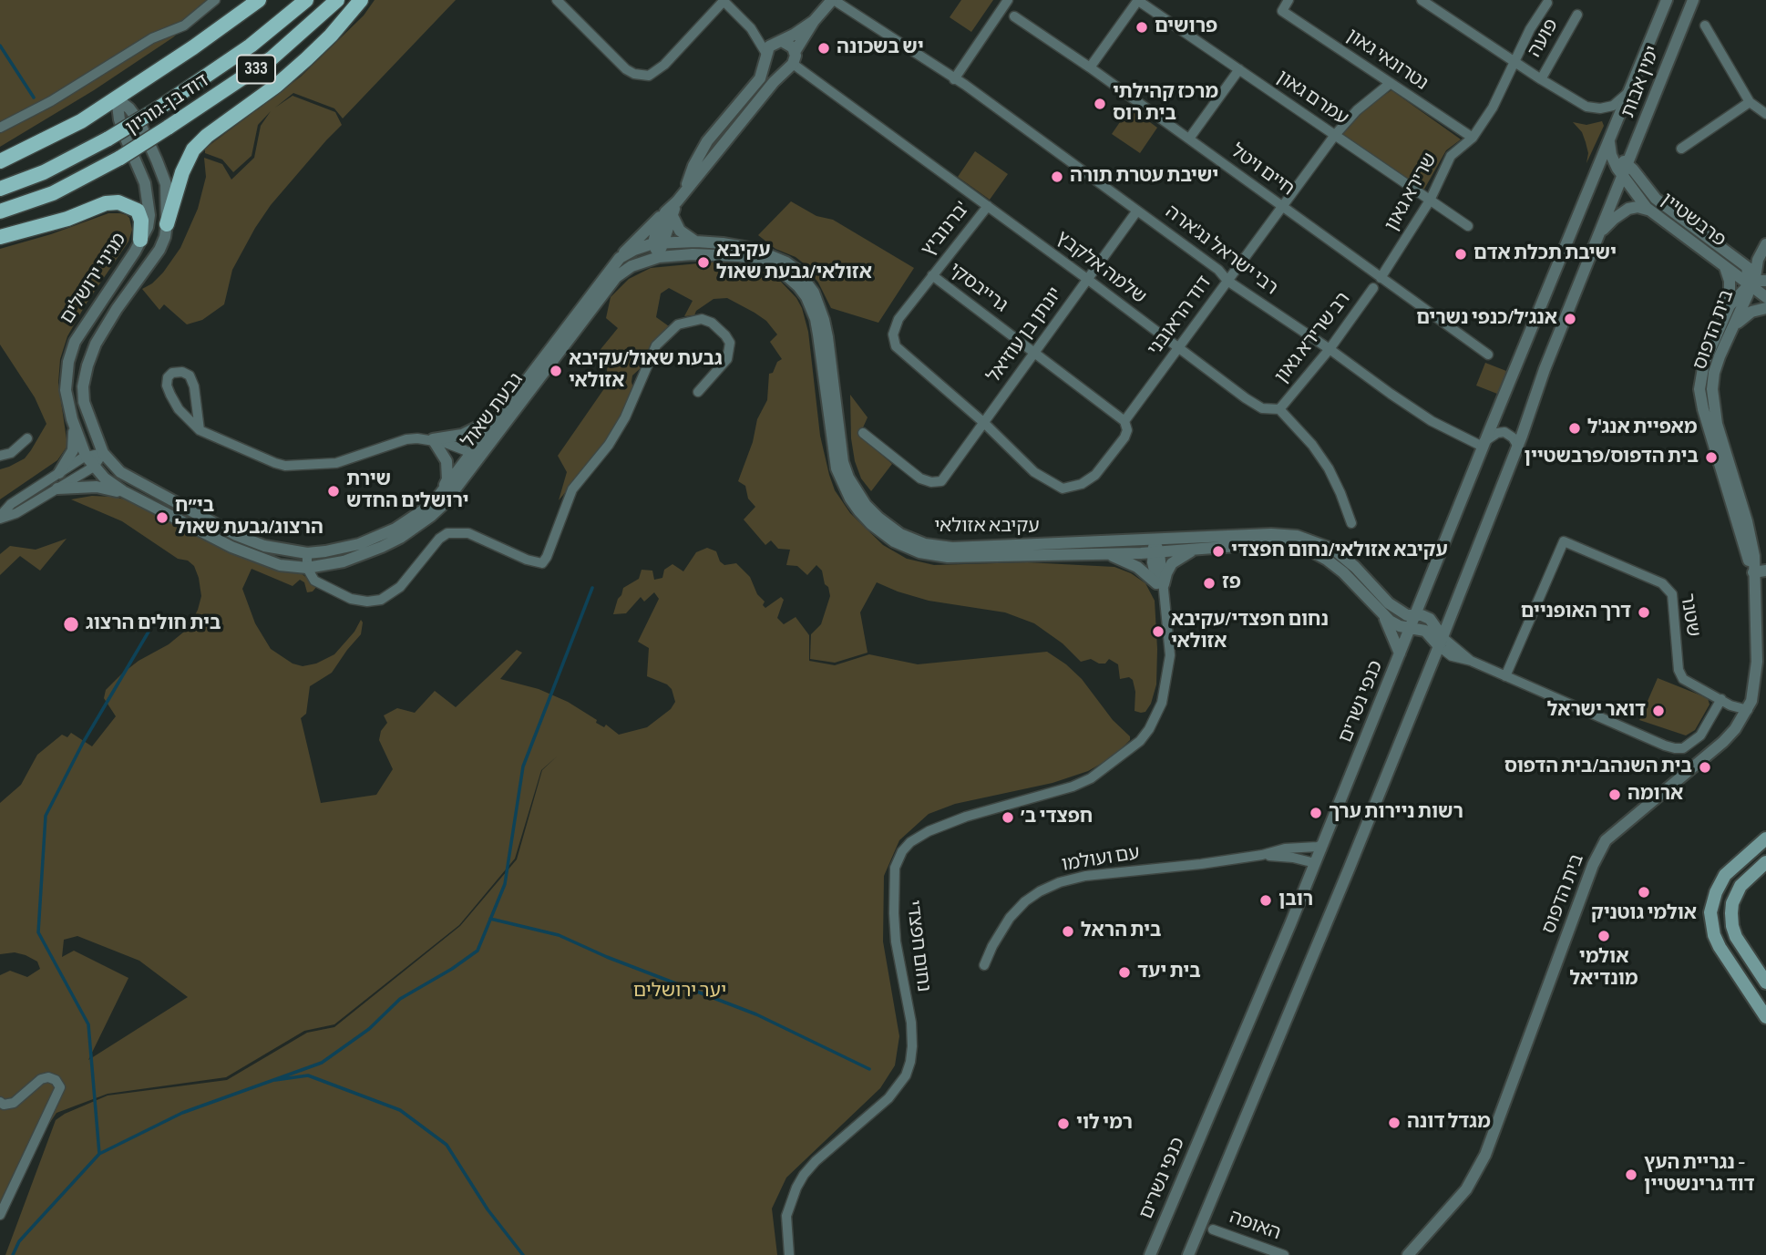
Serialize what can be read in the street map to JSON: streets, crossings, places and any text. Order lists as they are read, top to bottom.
{
  "streets": {
    "main road": ["333", "דוד בן-גוריון"],
    "street": [
      "פועה",
      "נטרונאי גאון",
      "ימין אבות",
      "עמרם גאון",
      "חיים ויטל",
      "שרירא גאון",
      "פרבשטיין",
      "ברנוביץ'",
      "רבי ישראל נג'ארה",
      "שלמה אלקבץ",
      "מגיני ירושלים",
      "גרייבסקי",
      "דוד הראובני",
      "בית הדפוס",
      "יונתן בן עוזיאל",
      "רב שרירא גאון",
      "גבעת שאול",
      "עקיבא אזולאי",
      "שטנר",
      "כנפי נשרים",
      "עם ועולמו",
      "נחום חפצדי",
      "האופה"
    ]
  },
  "crossings": [
    ["נטרונאי גאון", "שרירא גאון"],
    ["נטרונאי גאון", "דוד הראובני"],
    ["ימין אבות", "פרבשטיין"],
    ["ימין אבות", "כנפי נשרים"],
    ["עמרם גאון", "שרירא גאון"],
    ["עמרם גאון", "דוד הראובני"],
    ["חיים ויטל", "שרירא גאון"],
    ["חיים ויטל", "דוד הראובני"],
    ["פרבשטיין", "בית הדפוס"],
    ["פרבשטיין", "כנפי נשרים"],
    ["ברנוביץ'", "שלמה אלקבץ"],
    ["ברנוביץ'", "גרייבסקי"],
    ["רבי ישראל נג'ארה", "דוד הראובני"],
    ["רבי ישראל נג'ארה", "יונתן בן עוזיאל"],
    ["רבי ישראל נג'ארה", "רב שרירא גאון"],
    ["רבי ישראל נג'ארה", "כנפי נשרים"],
    ["שלמה אלקבץ", "דוד הראובני"],
    ["שלמה אלקבץ", "יונתן בן עוזיאל"],
    ["שלמה אלקבץ", "רב שרירא גאון"],
    ["מגיני ירושלים", "גבעת שאול"],
    ["גרייבסקי", "דוד הראובני"],
    ["גרייבסקי", "יונתן בן עוזיאל"],
    ["דוד הראובני", "יונתן בן עוזיאל"],
    ["גבעת שאול", "עקיבא אזולאי"],
    ["עקיבא אזולאי", "כנפי נשרים"],
    ["עקיבא אזולאי", "נחום חפצדי"],
    ["כנפי נשרים", "עם ועולמו"]
  ],
  "parks": ["יער ירושלים"],
  "places": [
    "פרושים",
    "יש בשכונה",
    "מרכז קהילתי בית רוס",
    "ישיבת עטרת תורה",
    "ישיבת תכלת אדם",
    "עקיבא אזולאי/גבעת שאול",
    "אנג׳ל/כנפי נשרים",
    "גבעת שאול/עקיבא אזולאי",
    "מאפיית אנג'ל",
    "בית הדפוס/פרבשטיין",
    "שירת ירושלים החדש",
    "בי״ח הרצוג/גבעת שאול",
    "עקיבא אזולאי/נחום חפצדי",
    "פז",
    "דרך האופניים",
    "בית חולים הרצוג",
    "נחום חפצדי/עקיבא אזולאי",
    "דואר ישראל",
    "בית השנהב/בית הדפוס",
    "ארומה",
    "רשות ניירות ערך",
    "חפצדי ב׳",
    "אולמי גוטניק",
    "רובן",
    "בית הראל",
    "אולמי מונדיאל",
    "בית יעד",
    "מגדל דונה",
    "רמי לוי",
    "נגריית העץ - דוד גרינשטיין"
  ]
}
